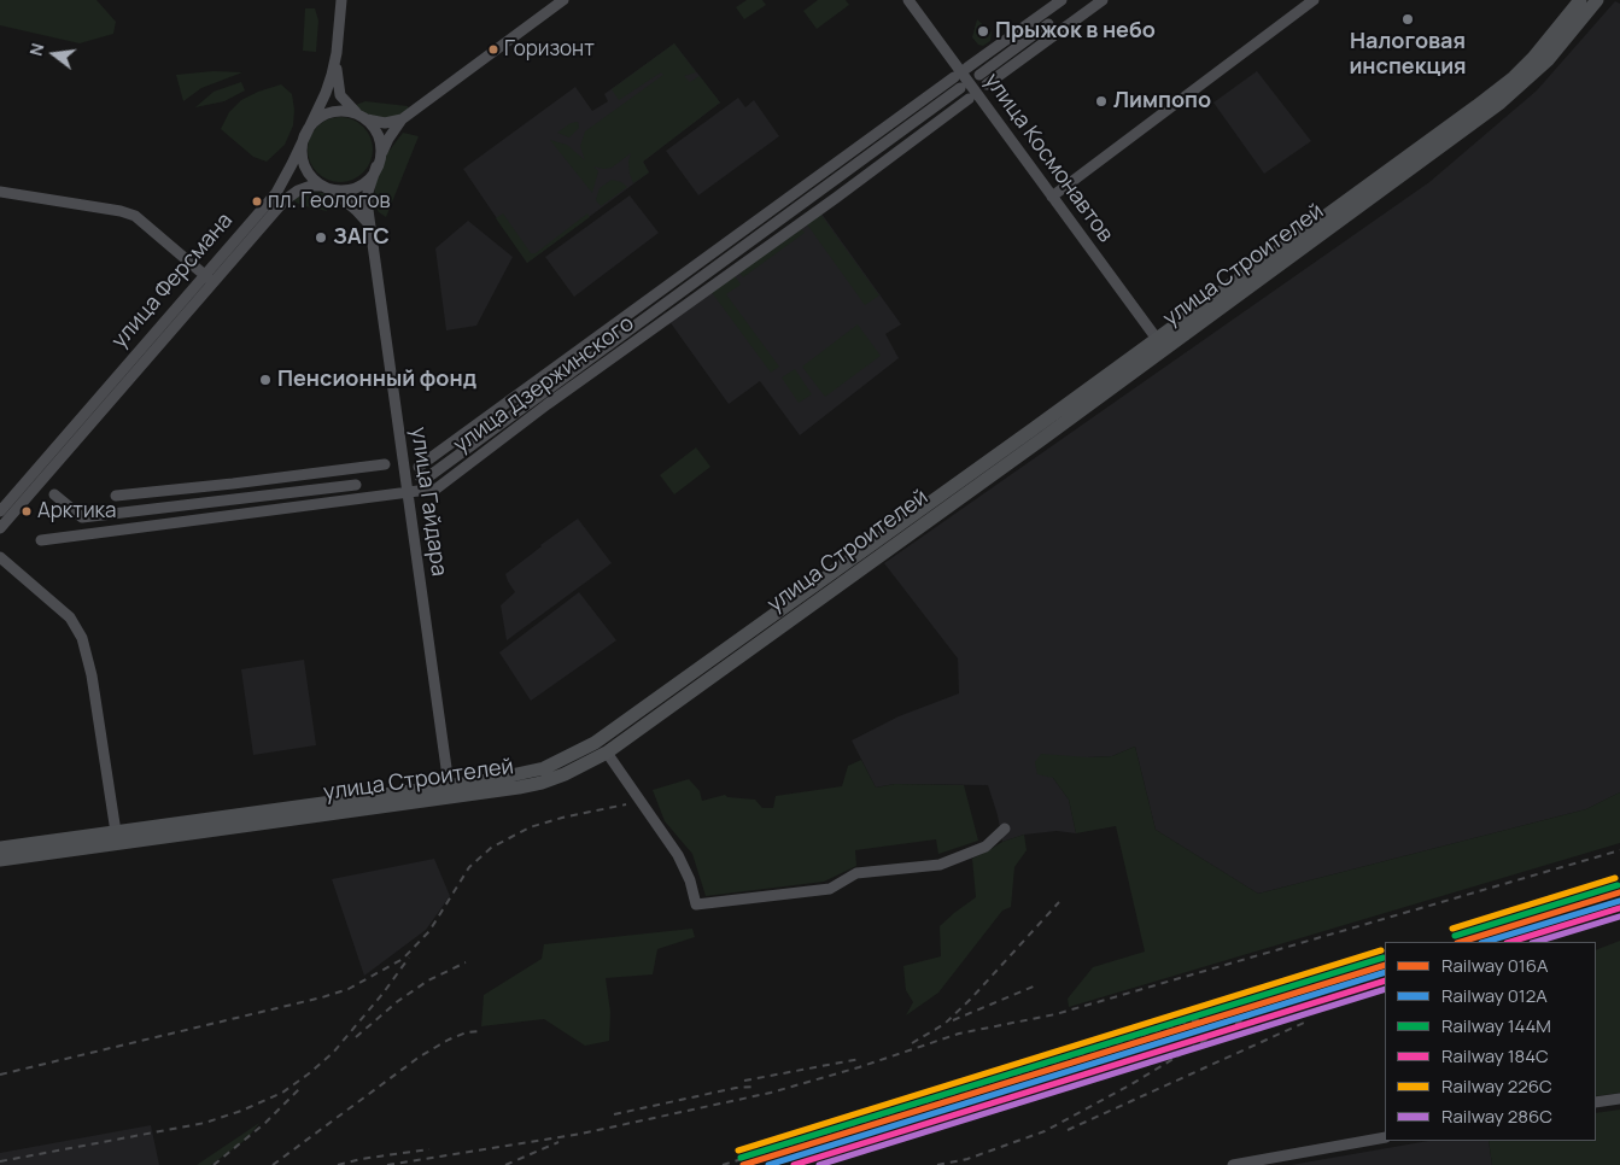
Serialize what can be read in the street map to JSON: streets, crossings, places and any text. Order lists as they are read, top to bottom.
{
  "streets": {
    "main road": ["улица Строителей"],
    "street": [
      "улица Космонавтов",
      "улица Ферсмана",
      "улица Дзержинского",
      "улица Гайдара"
    ]
  },
  "crossings": [
    ["улица Космонавтов", "улица Строителей"],
    ["улица Строителей", "улица Гайдара"],
    ["улица Ферсмана", "улица Гайдара"],
    ["улица Дзержинского", "улица Гайдара"]
  ],
  "places": [
    "Налоговая инспекция",
    "Прыжок в небо",
    "Горизонт",
    "Лимпопо",
    "пл. Геологов",
    "ЗАГС",
    "Пенсионный фонд",
    "Арктика"
  ],
  "lines": [
    "rail line 226С",
    "rail line 144М",
    "rail line 016А",
    "rail line 012А",
    "rail line 184С",
    "rail line 286С"
  ],
  "legend": [
    "Railway 016А",
    "Railway 012А",
    "Railway 144М",
    "Railway 184С",
    "Railway 226С",
    "Railway 286С"
  ],
  "north": "left"
}
